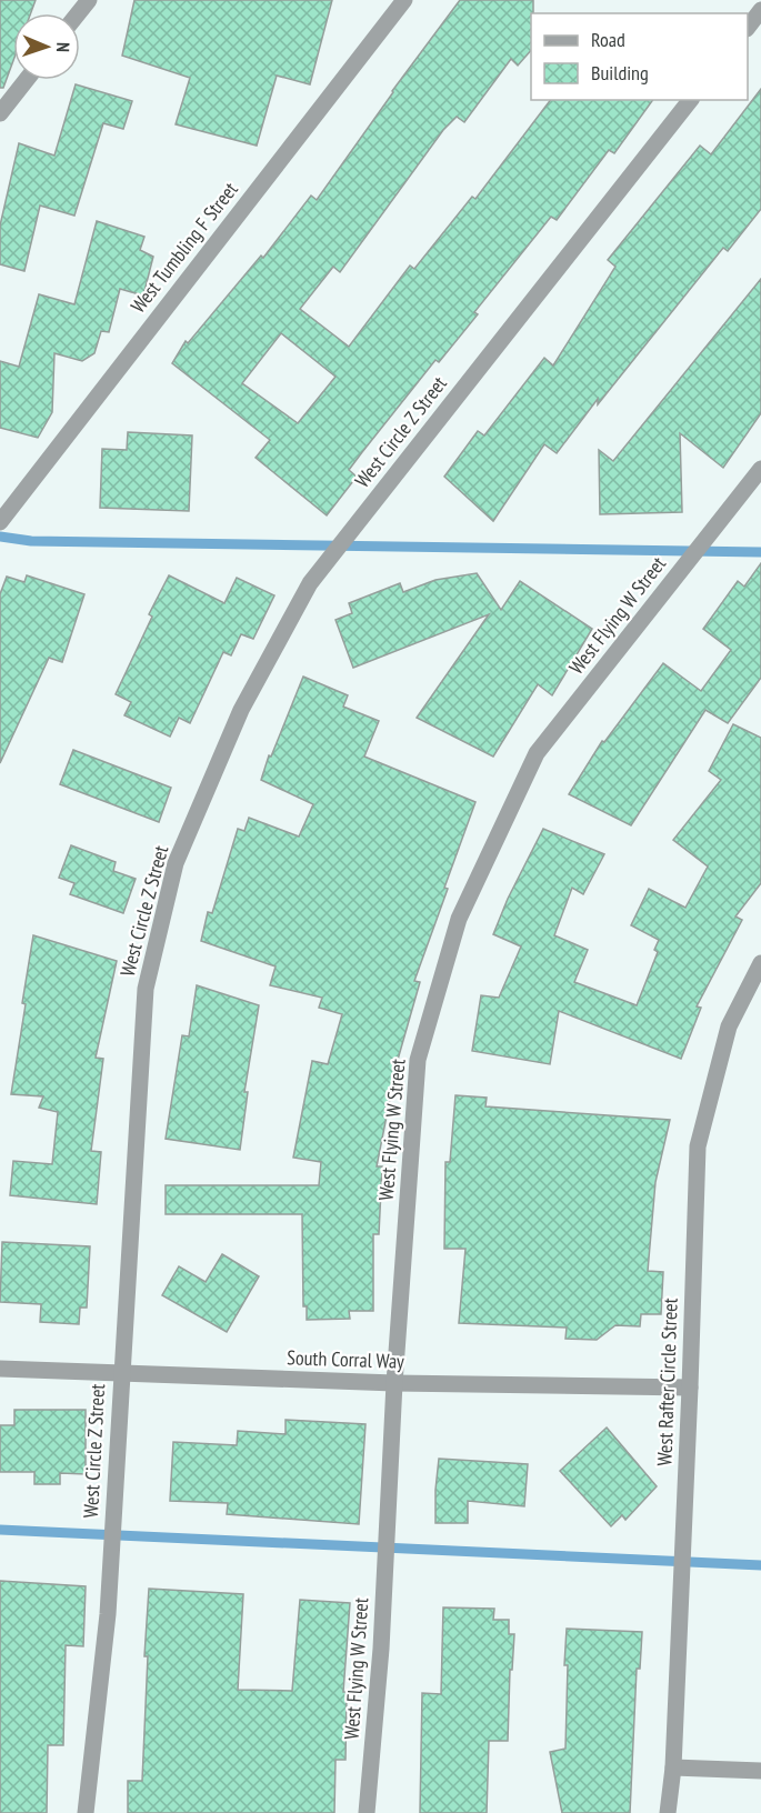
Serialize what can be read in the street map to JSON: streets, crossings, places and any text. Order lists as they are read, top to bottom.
{
  "streets": {
    "street": [
      "West Tumbling F Street",
      "West Circle Z Street",
      "West Flying W Street",
      "South Corral Way",
      "West Rafter Circle Street"
    ]
  },
  "crossings": [
    ["West Circle Z Street", "South Corral Way"],
    ["West Flying W Street", "South Corral Way"],
    ["South Corral Way", "West Rafter Circle Street"]
  ],
  "legend": ["Road", "Building"],
  "north": "right"
}
